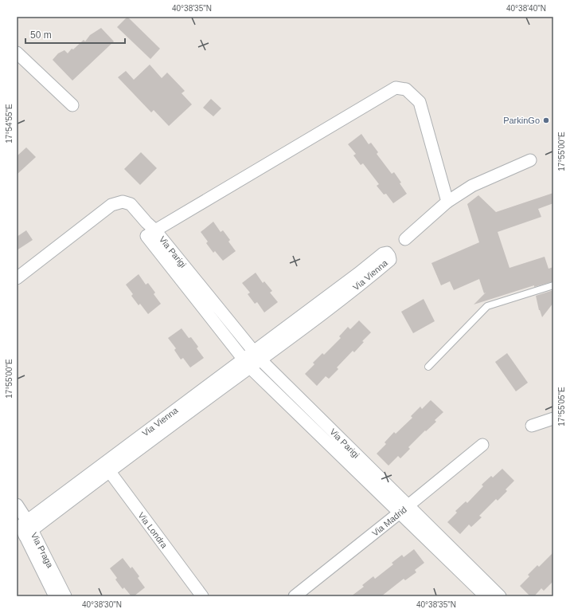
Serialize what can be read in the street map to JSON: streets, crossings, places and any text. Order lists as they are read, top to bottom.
{
  "streets": {
    "street": [
      "Via Parigi",
      "Via Vienna",
      "Via Madrid",
      "Via Londra",
      "Via Praga"
    ]
  },
  "crossings": [
    ["Via Parigi", "Via Vienna"],
    ["Via Parigi", "Via Madrid"],
    ["Via Vienna", "Via Londra"],
    ["Via Vienna", "Via Praga"]
  ],
  "places": ["ParkinGo"],
  "scale_bar": "50 m",
  "coordinates": [
    "40°38'35\"N",
    "40°38'40\"N",
    "17°54'55\"E",
    "17°55'00\"E",
    "17°55'05\"E",
    "40°38'30\"N"
  ]
}
